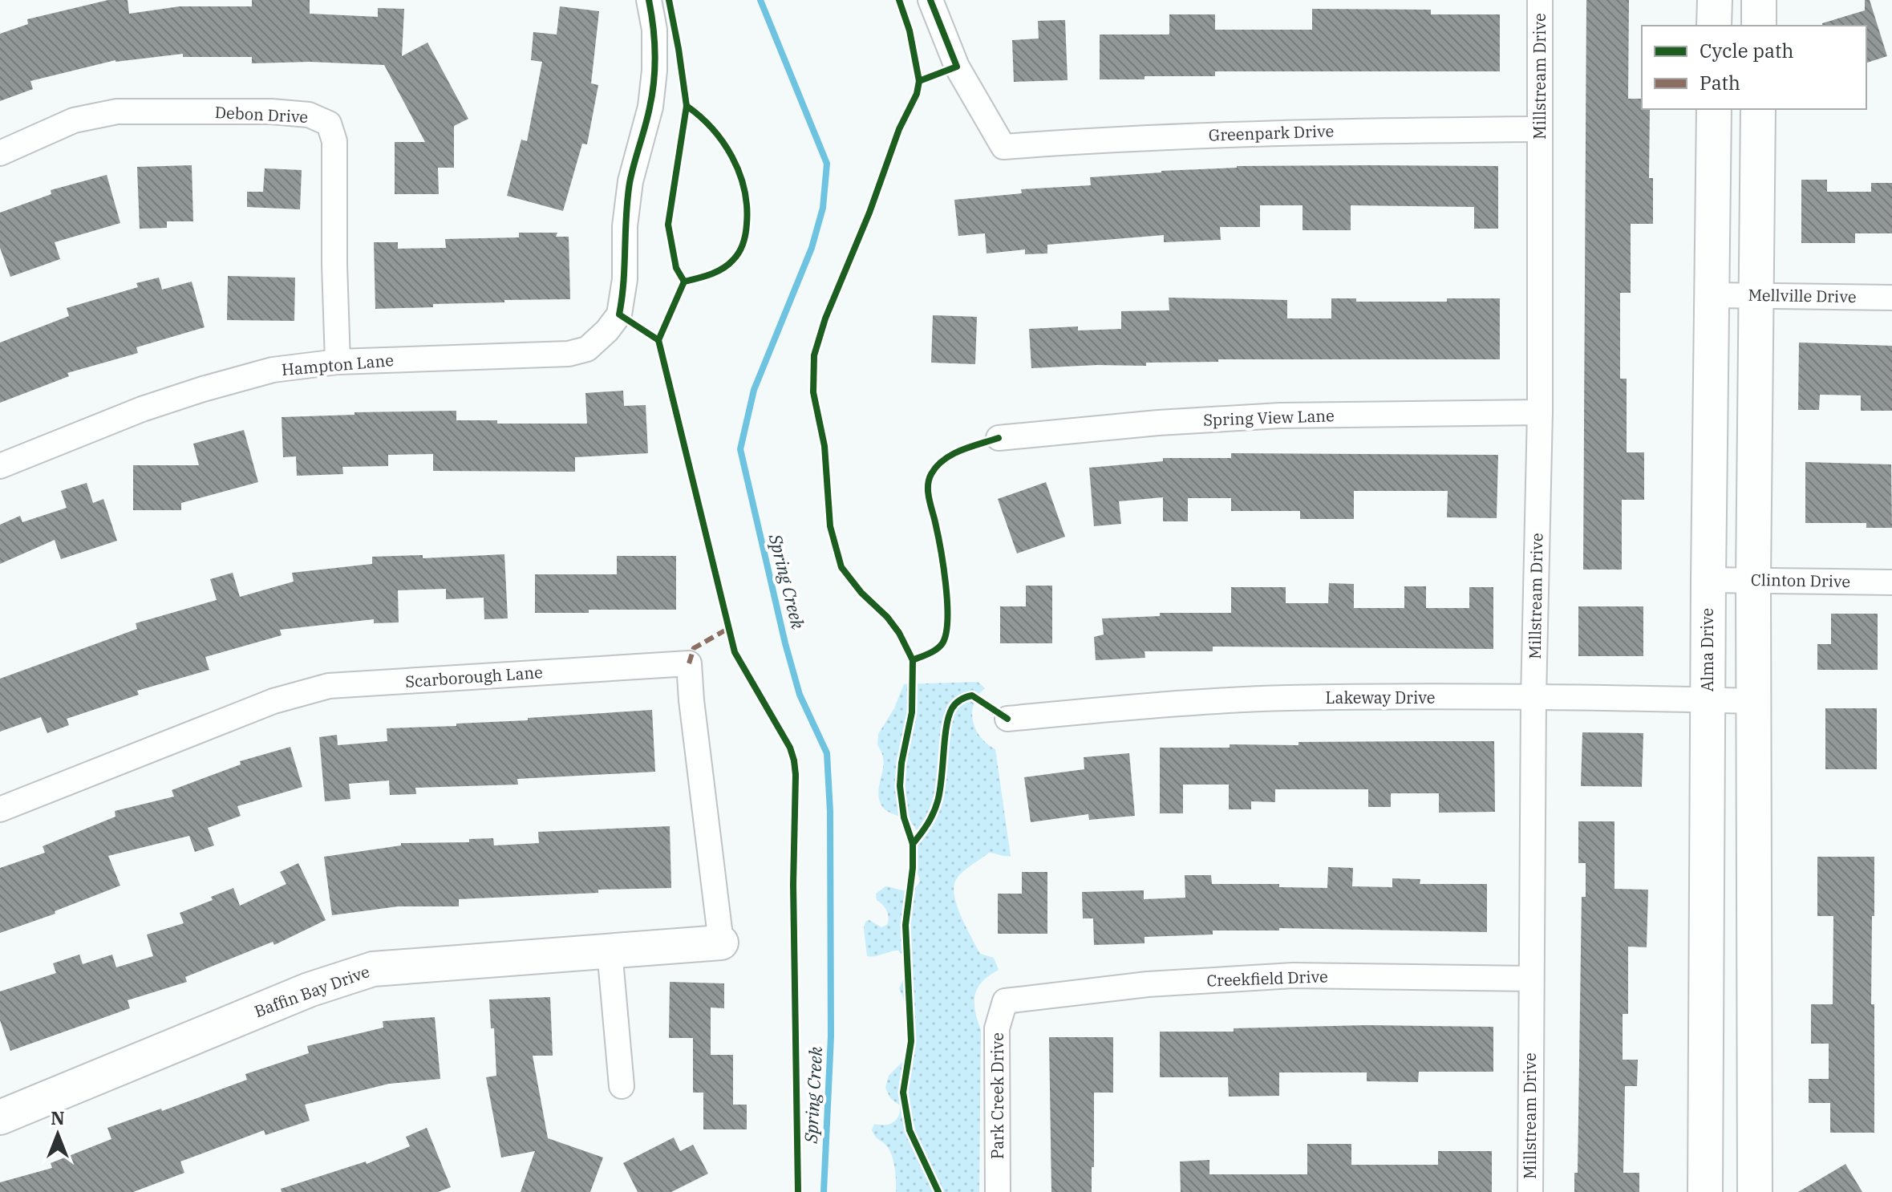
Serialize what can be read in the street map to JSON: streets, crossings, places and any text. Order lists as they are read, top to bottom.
{
  "streets": {
    "main road": ["Alma Drive", "Baffin Bay Drive"],
    "street": [
      "Millstream Drive",
      "Debon Drive",
      "Greenpark Drive",
      "Mellville Drive",
      "Hampton Lane",
      "Spring View Lane",
      "Clinton Drive",
      "Scarborough Lane",
      "Lakeway Drive",
      "Creekfield Drive",
      "Park Creek Drive"
    ]
  },
  "crossings": [
    ["Millstream Drive", "Greenpark Drive"],
    ["Millstream Drive", "Spring View Lane"],
    ["Millstream Drive", "Lakeway Drive"],
    ["Millstream Drive", "Creekfield Drive"],
    ["Debon Drive", "Hampton Lane"],
    ["Mellville Drive", "Alma Drive"],
    ["Clinton Drive", "Alma Drive"],
    ["Alma Drive", "Lakeway Drive"],
    ["Scarborough Lane", "Baffin Bay Drive"],
    ["Creekfield Drive", "Park Creek Drive"]
  ],
  "water": ["Spring Creek"],
  "legend": ["Cycle path", "Path"],
  "north": "top"
}
